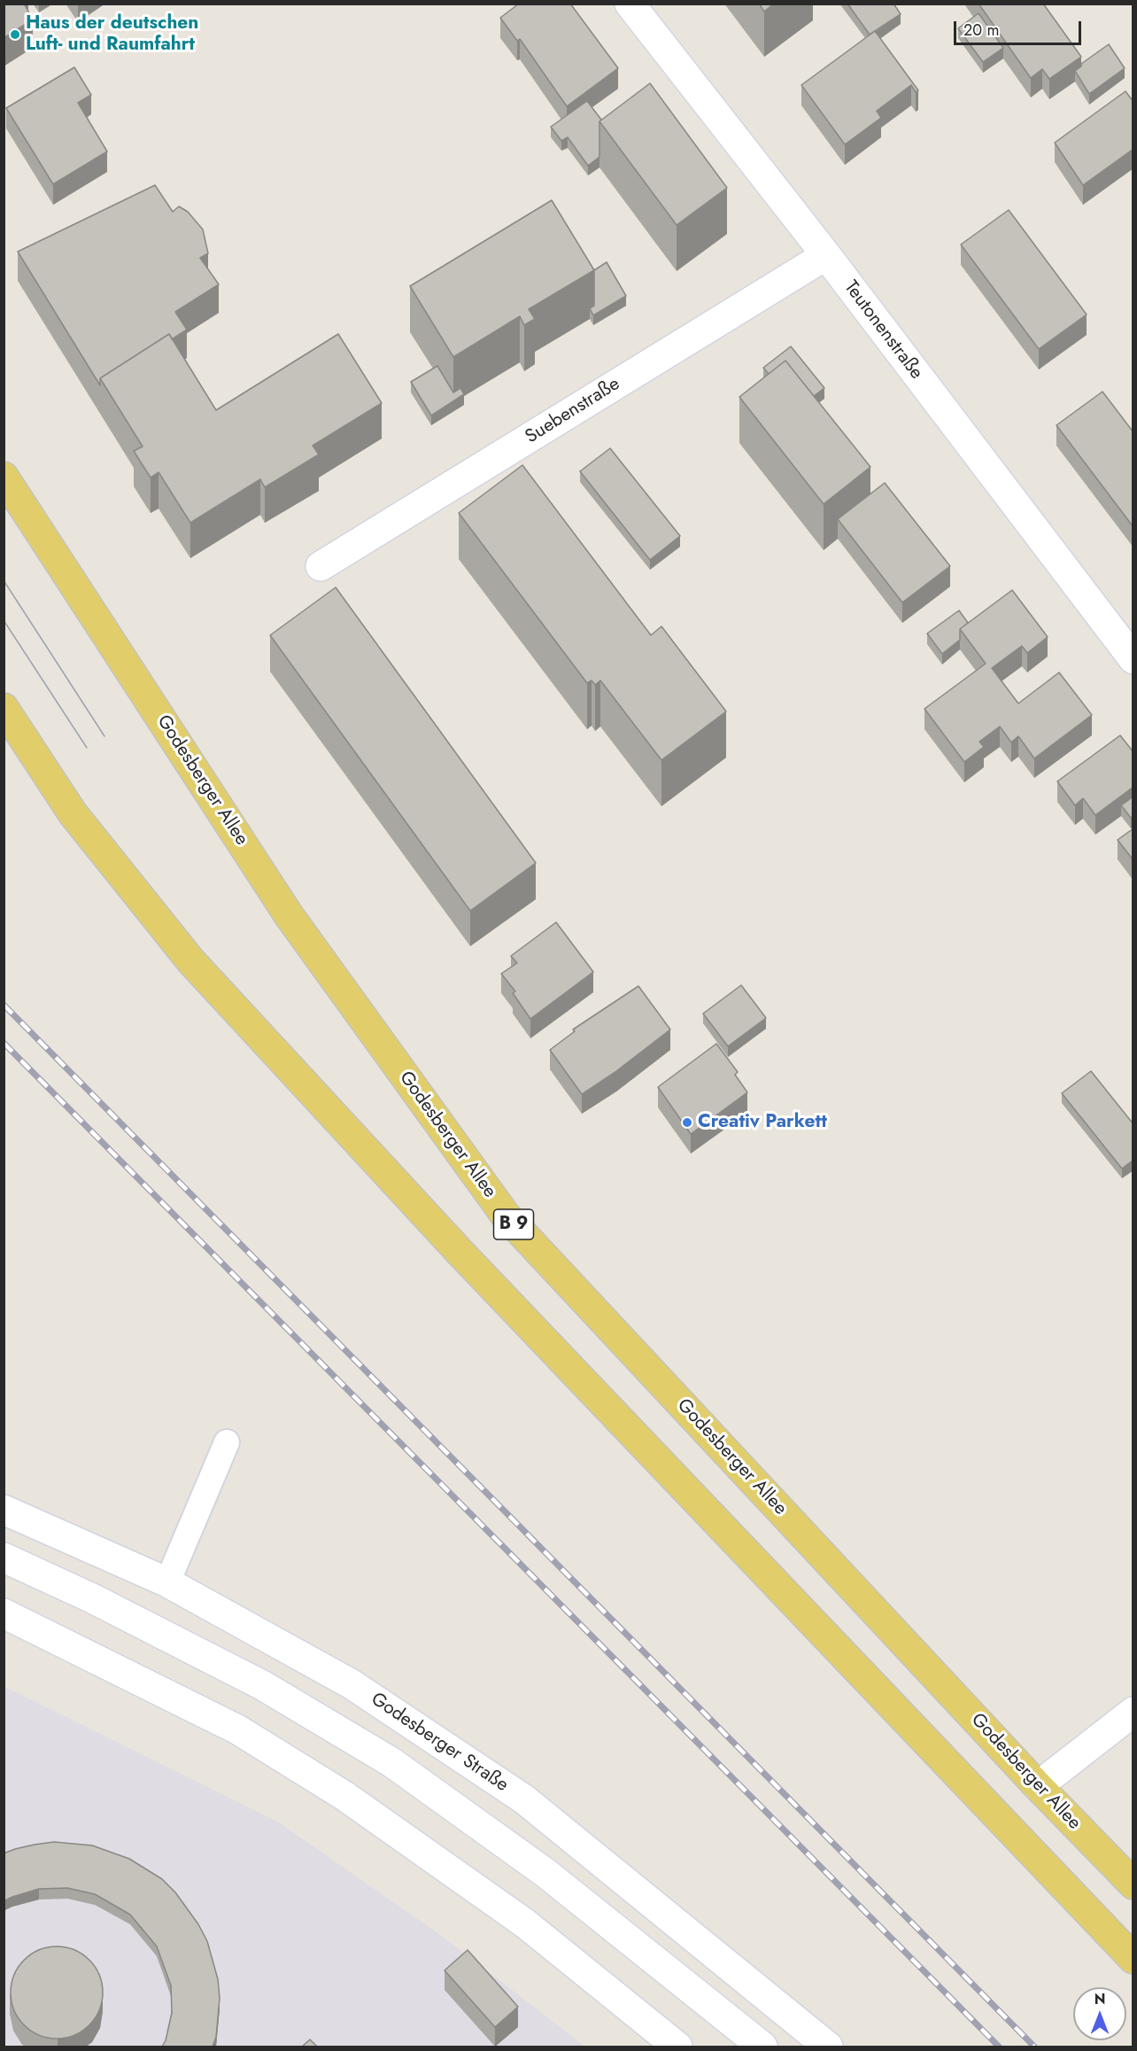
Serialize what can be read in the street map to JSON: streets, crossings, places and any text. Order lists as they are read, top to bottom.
{
  "streets": {
    "main road": ["Godesberger Allee", "B 9"],
    "street": ["Teutonenstraße", "Suebenstraße", "Godesberger Straße"]
  },
  "crossings": [
    ["Teutonenstraße", "Suebenstraße"]
  ],
  "places": ["Haus der deutschen Luft- und Raumfahrt", "Creativ Parkett"],
  "scale_bar": "20 m",
  "north": "top"
}
